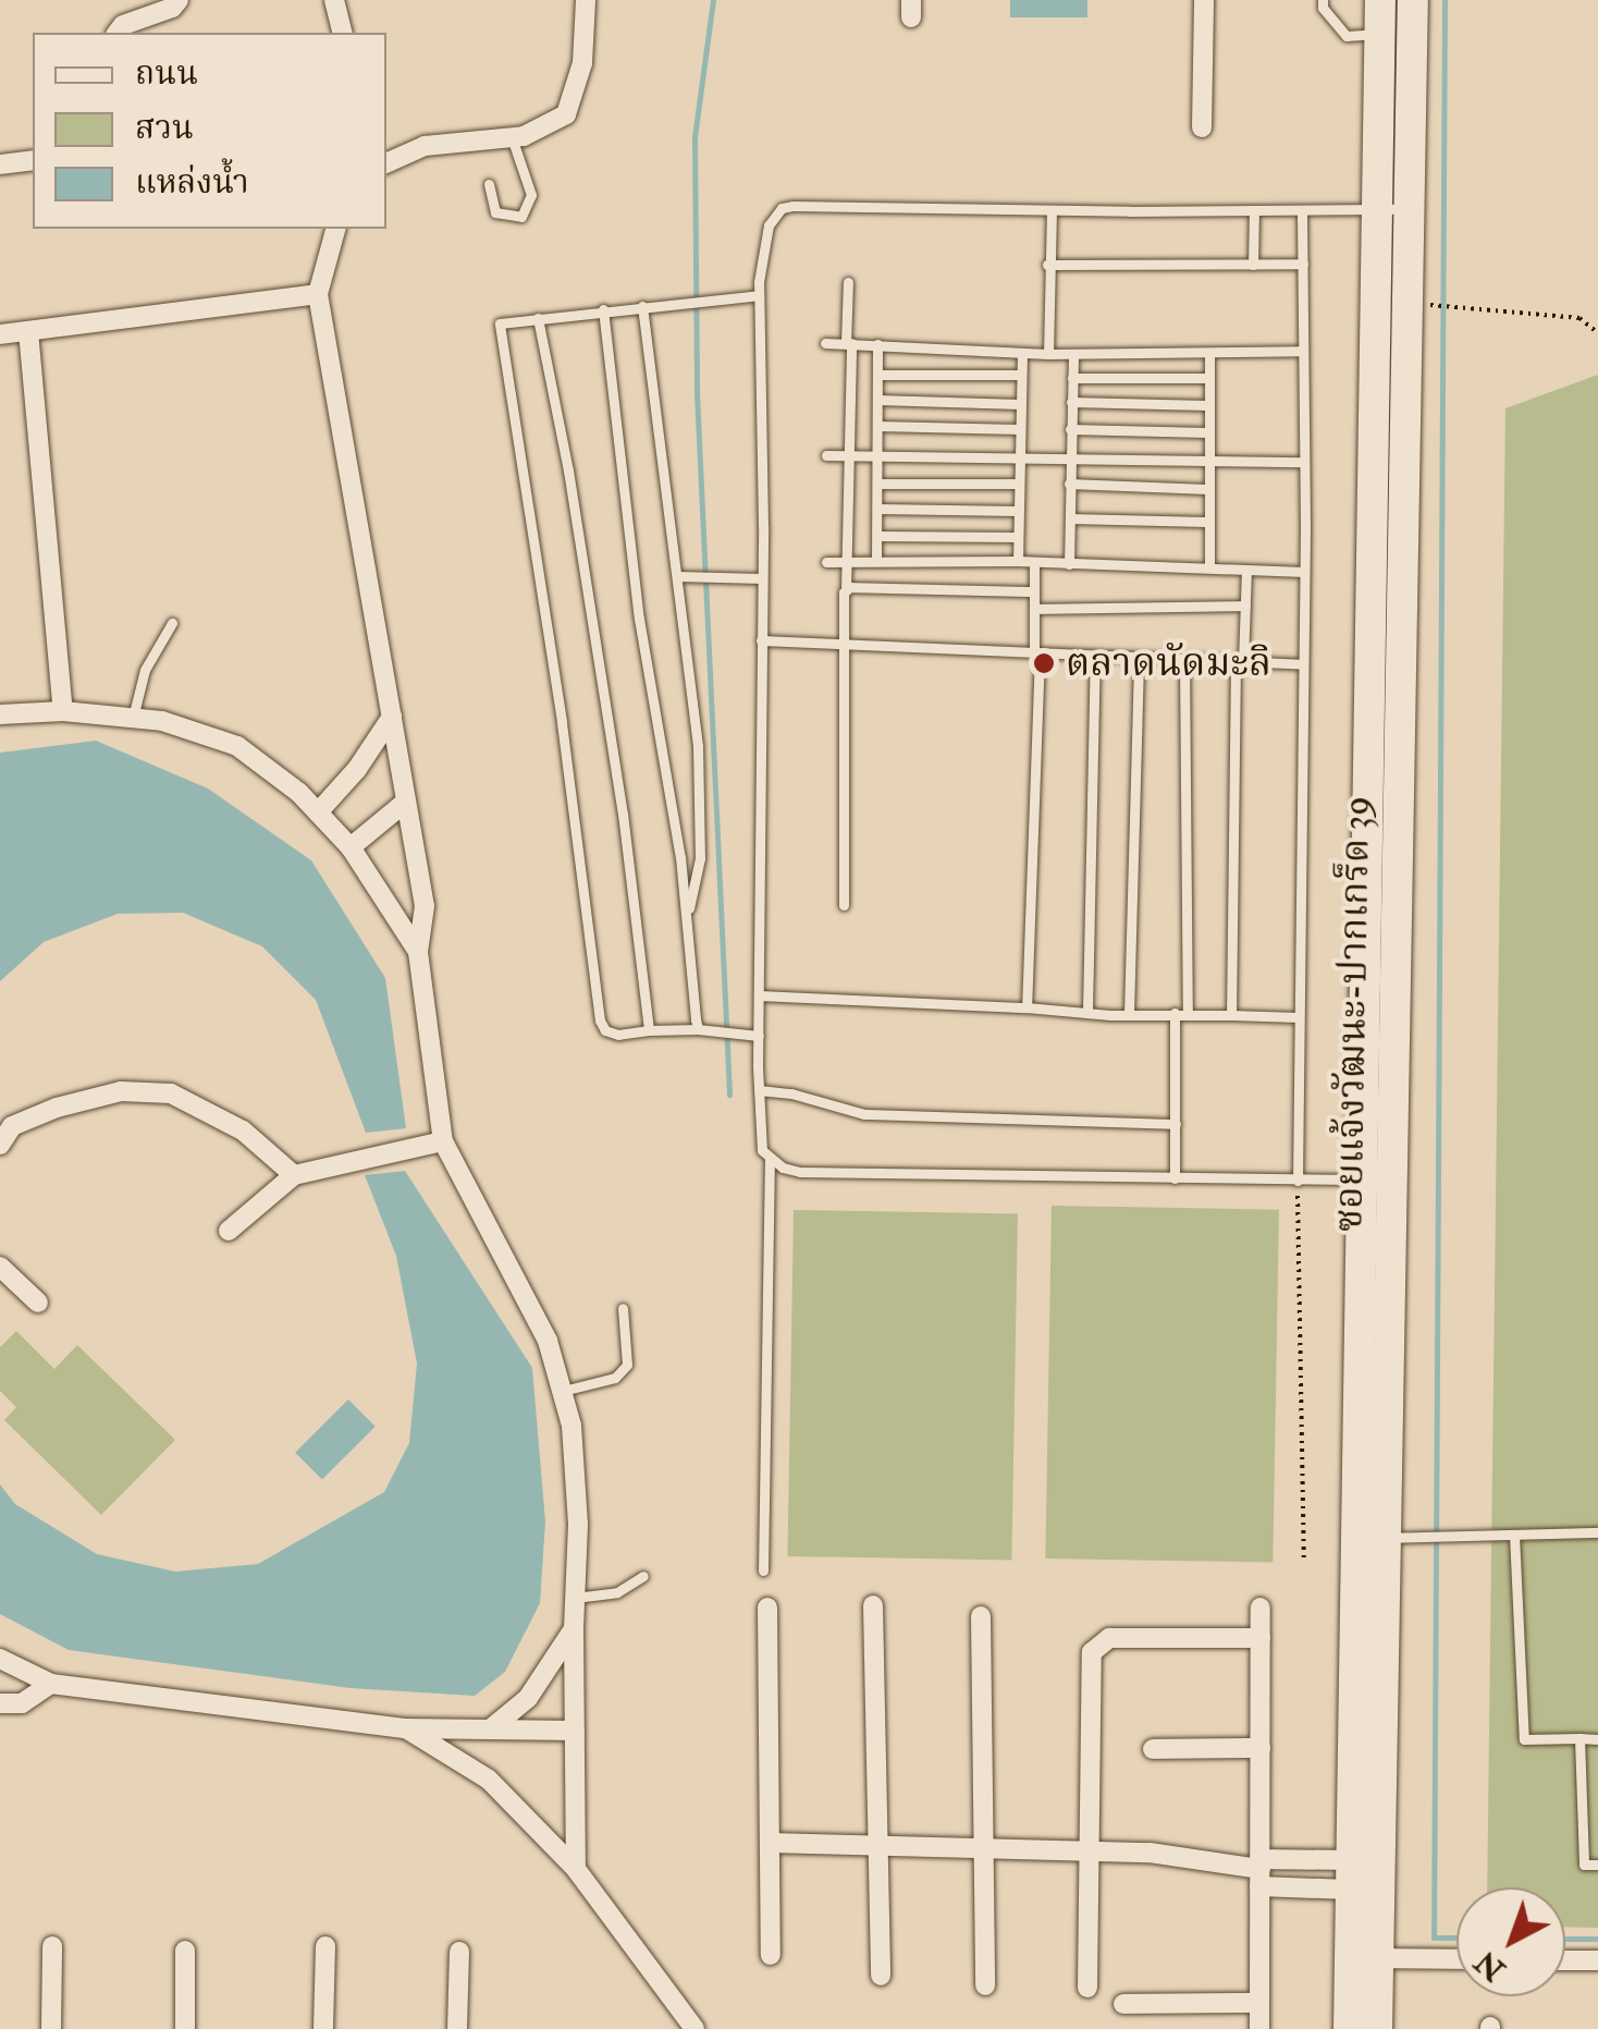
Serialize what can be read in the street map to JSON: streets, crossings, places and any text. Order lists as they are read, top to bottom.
{
  "streets": {
    "main road": ["ซอยแจ้งวัฒนะ-ปากเกร็ด 39"]
  },
  "places": ["ตลาดนัดมะลิ"],
  "legend": ["ถนน", "สวน", "แหล่งน้ำ"],
  "north": "bottom left"
}
